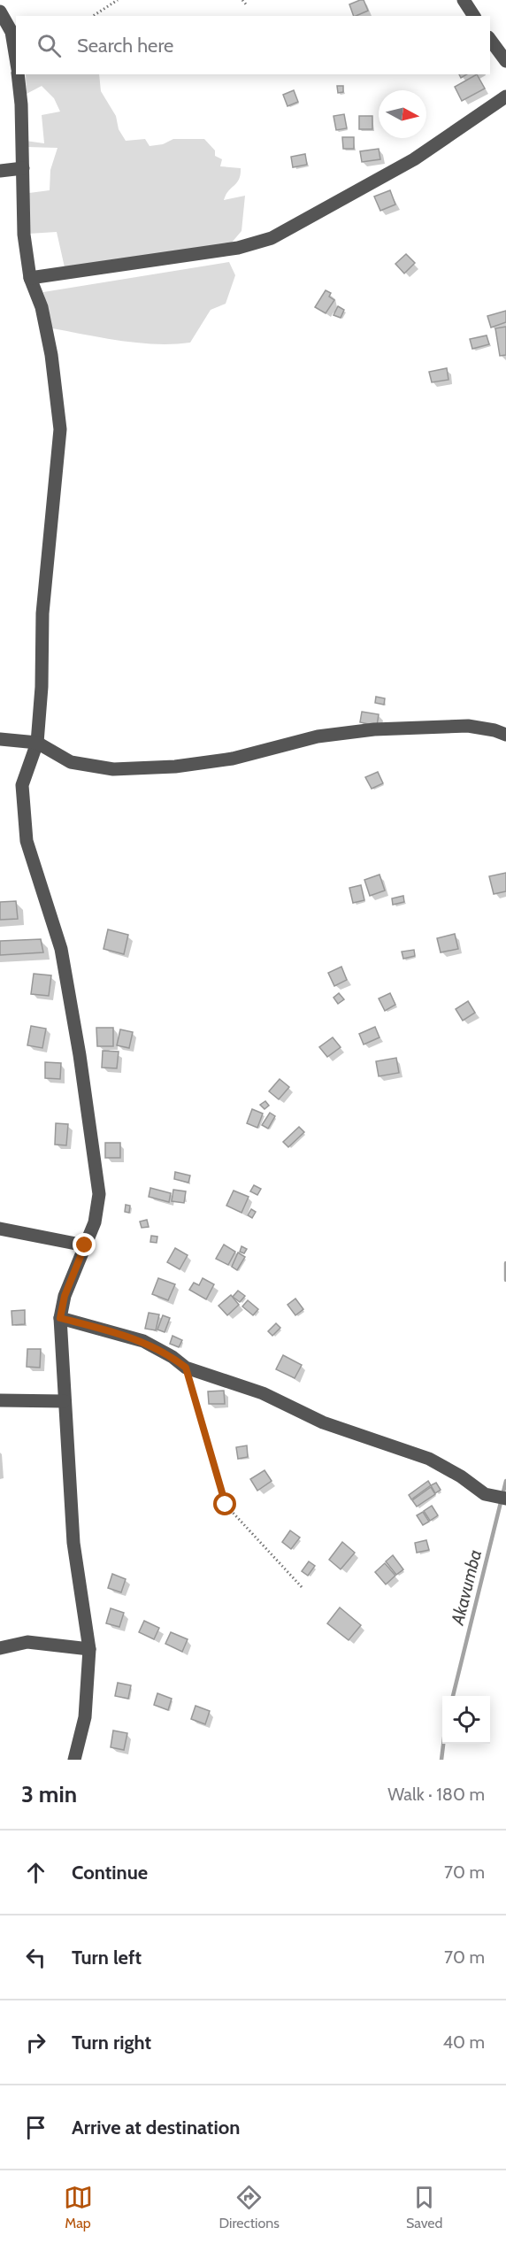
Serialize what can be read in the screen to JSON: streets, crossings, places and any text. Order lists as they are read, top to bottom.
{
  "water": ["Akavumba"],
  "north": "right",
  "page": {
    "search": "Search here",
    "heading": ["3 min", "Walk · 180 m"],
    "list": [
      ["Continue", "70 m"],
      ["Turn left", "70 m"],
      ["Turn right", "40 m"],
      "Arrive at destination"
    ],
    "nav": ["Map", "Directions", "Saved"]
  }
}
